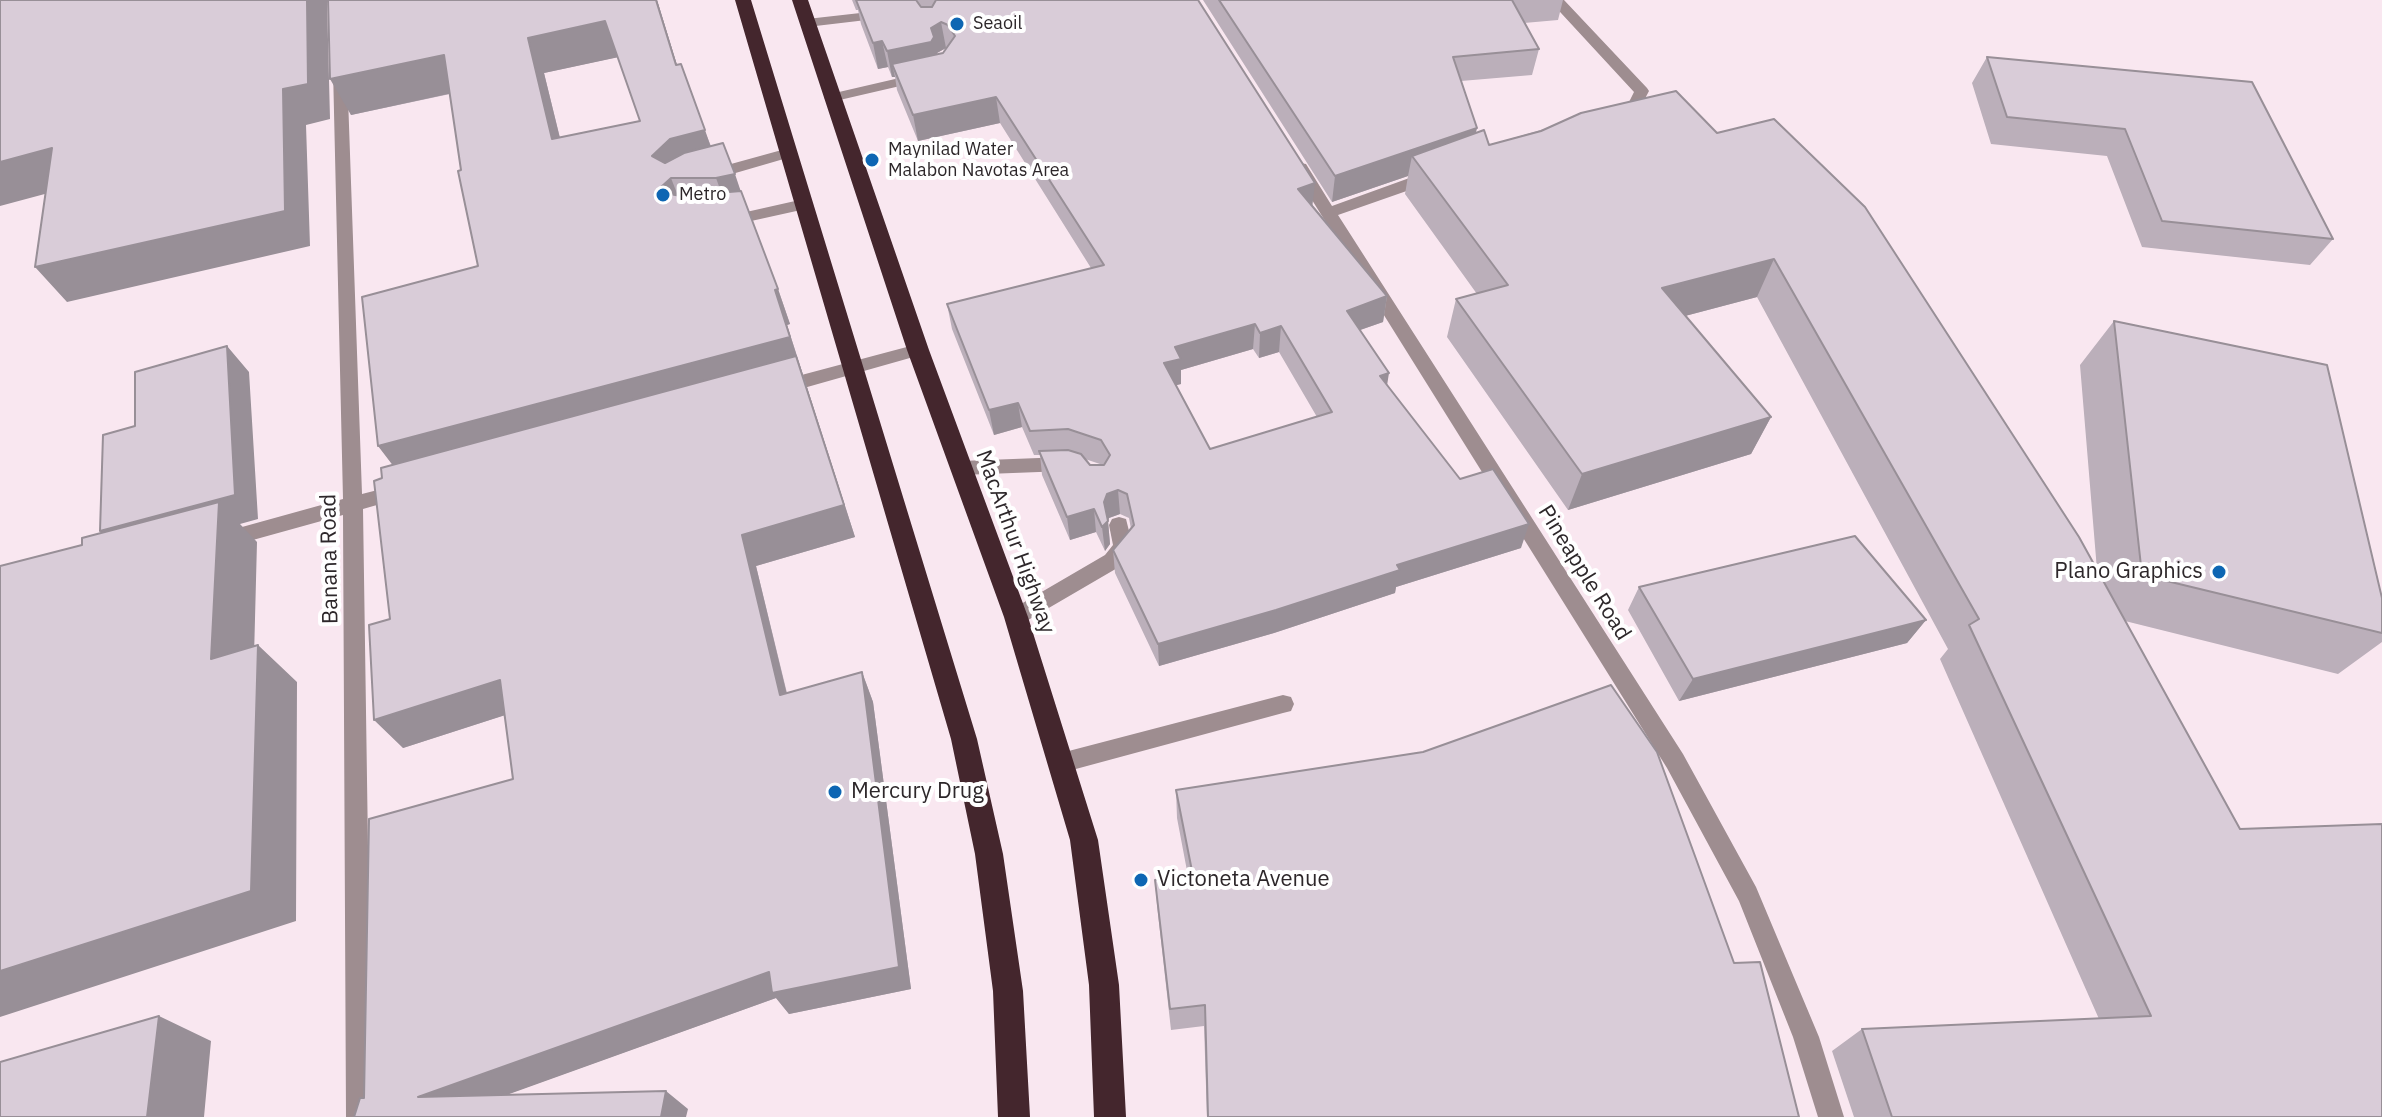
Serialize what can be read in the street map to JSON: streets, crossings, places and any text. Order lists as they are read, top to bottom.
{
  "streets": {
    "highway": ["MacArthur Highway"],
    "street": ["Banana Road", "Pineapple Road"]
  },
  "places": [
    "Seaoil",
    "Maynilad Water Malabon Navotas Area",
    "Metro",
    "Plano Graphics",
    "Mercury Drug",
    "Victoneta Avenue"
  ]
}
